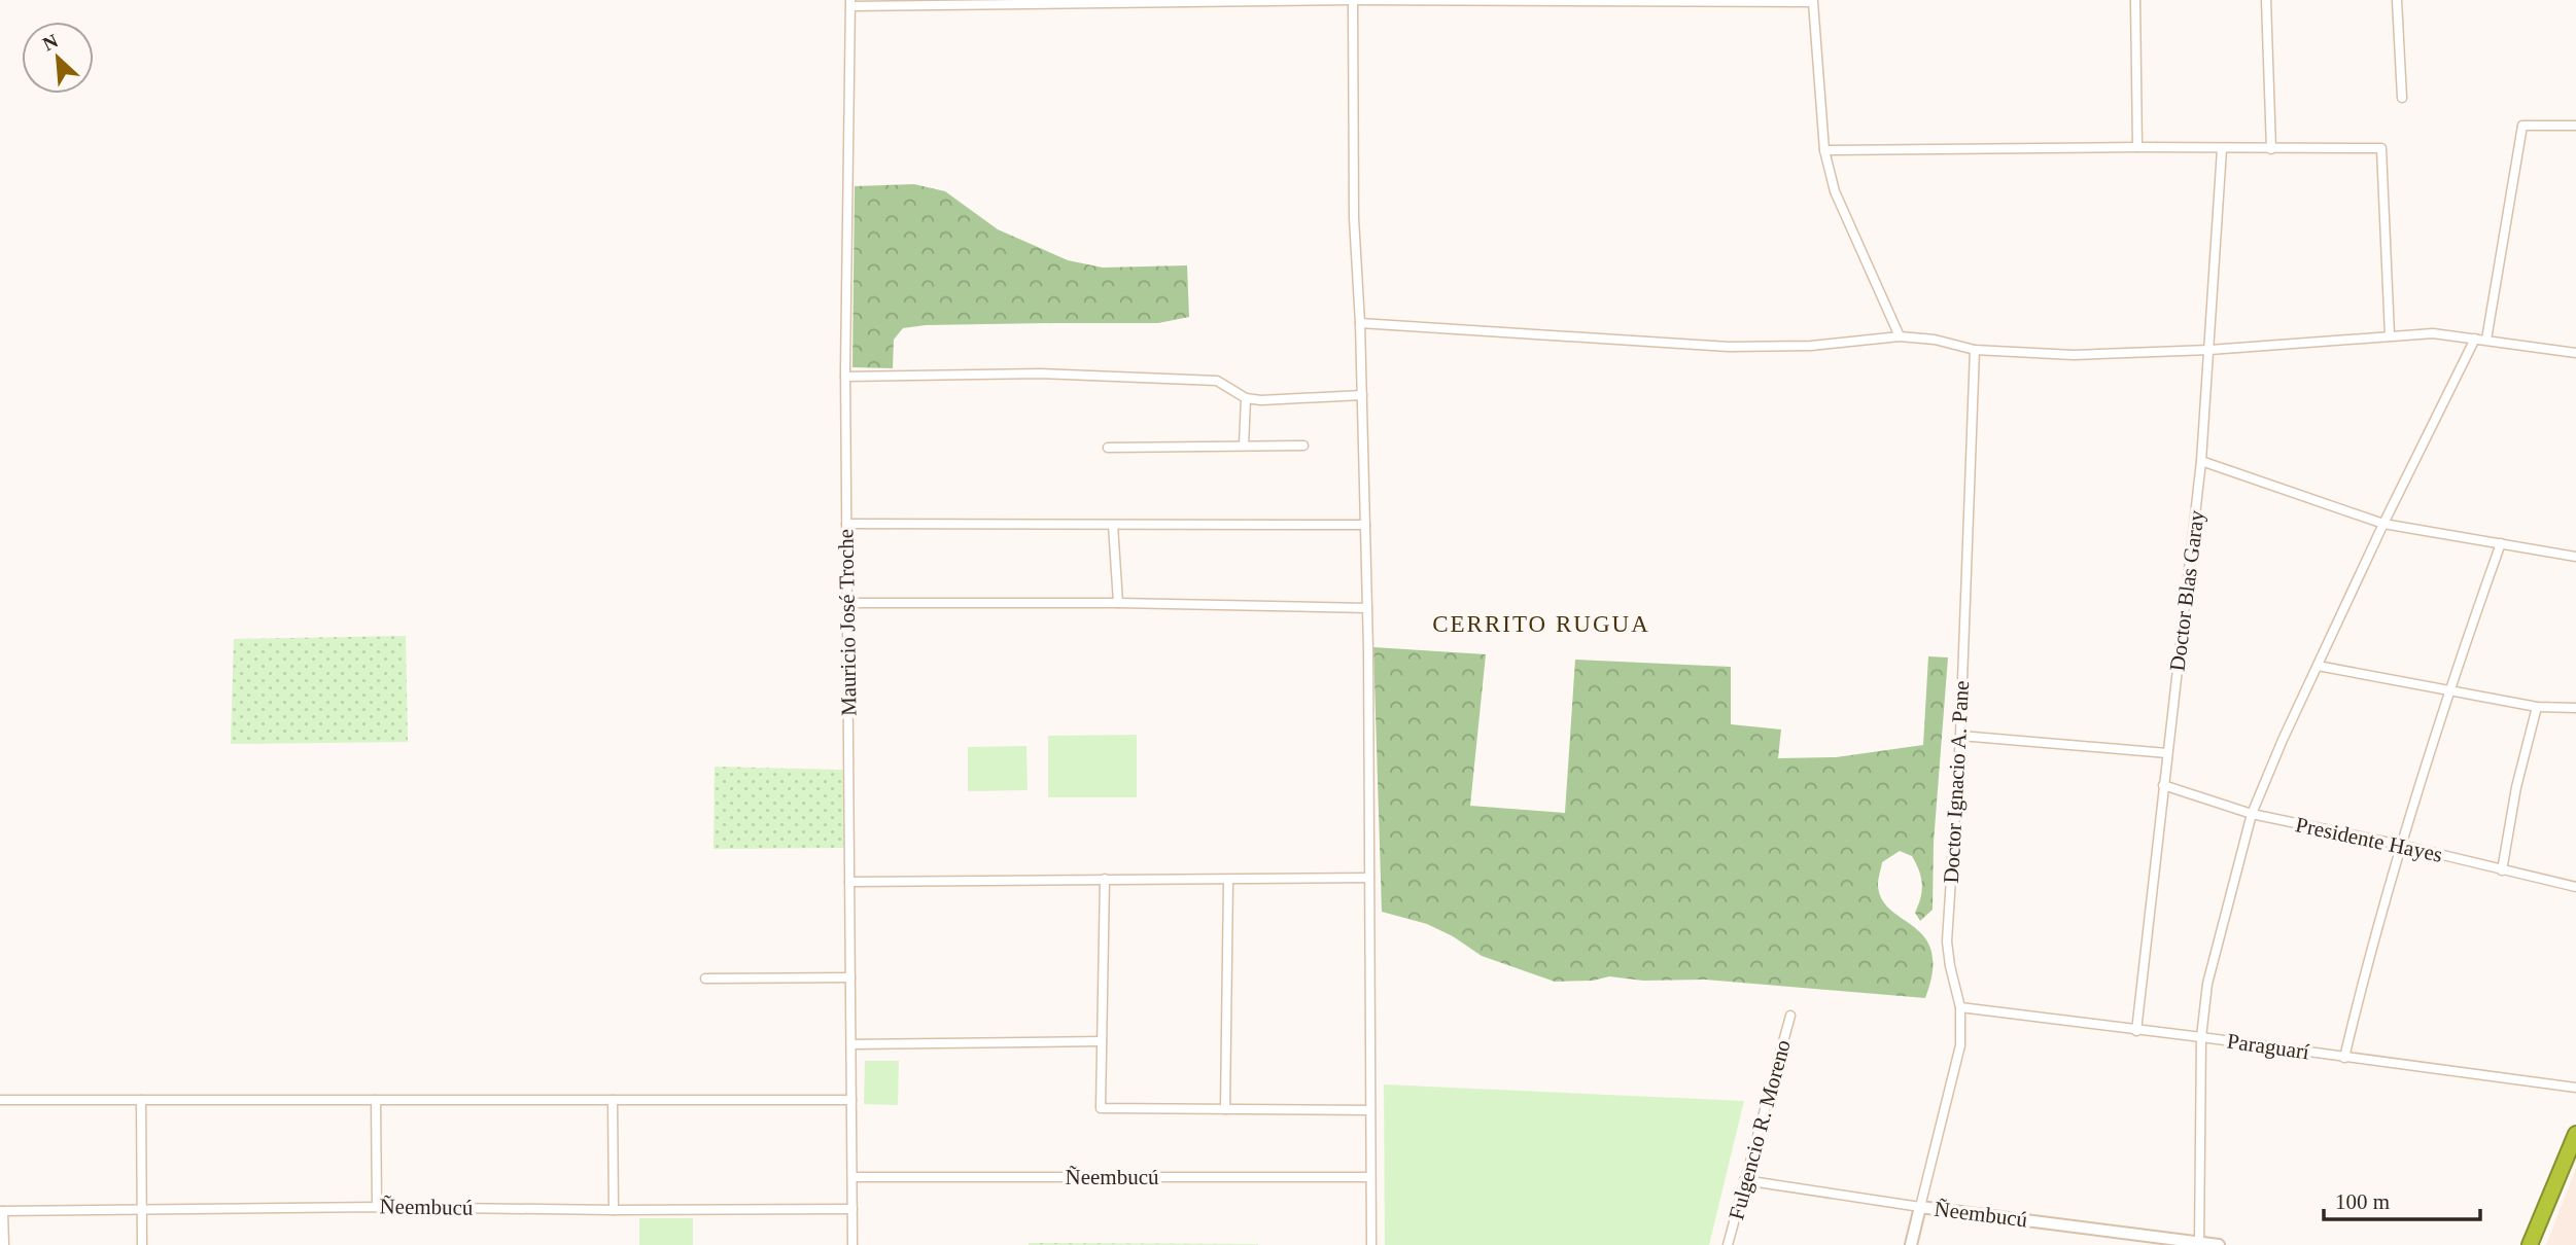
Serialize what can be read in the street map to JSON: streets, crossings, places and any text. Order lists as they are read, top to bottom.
{
  "streets": {
    "street": [
      "Doctor Blas Garay",
      "Mauricio José Troche",
      "Doctor Ignacio A. Pane",
      "Presidente Hayes",
      "Paraguarí",
      "Fulgencio R. Moreno",
      "Ñeembucú"
    ]
  },
  "crossings": [
    ["Doctor Blas Garay", "Presidente Hayes"],
    ["Doctor Blas Garay", "Paraguarí"],
    ["Mauricio José Troche", "Ñeembucú"],
    ["Doctor Ignacio A. Pane", "Paraguarí"],
    ["Doctor Ignacio A. Pane", "Ñeembucú"],
    ["Fulgencio R. Moreno", "Ñeembucú"]
  ],
  "districts": ["CERRITO RUGUA"],
  "scale_bar": "100 m",
  "north": "top left"
}
